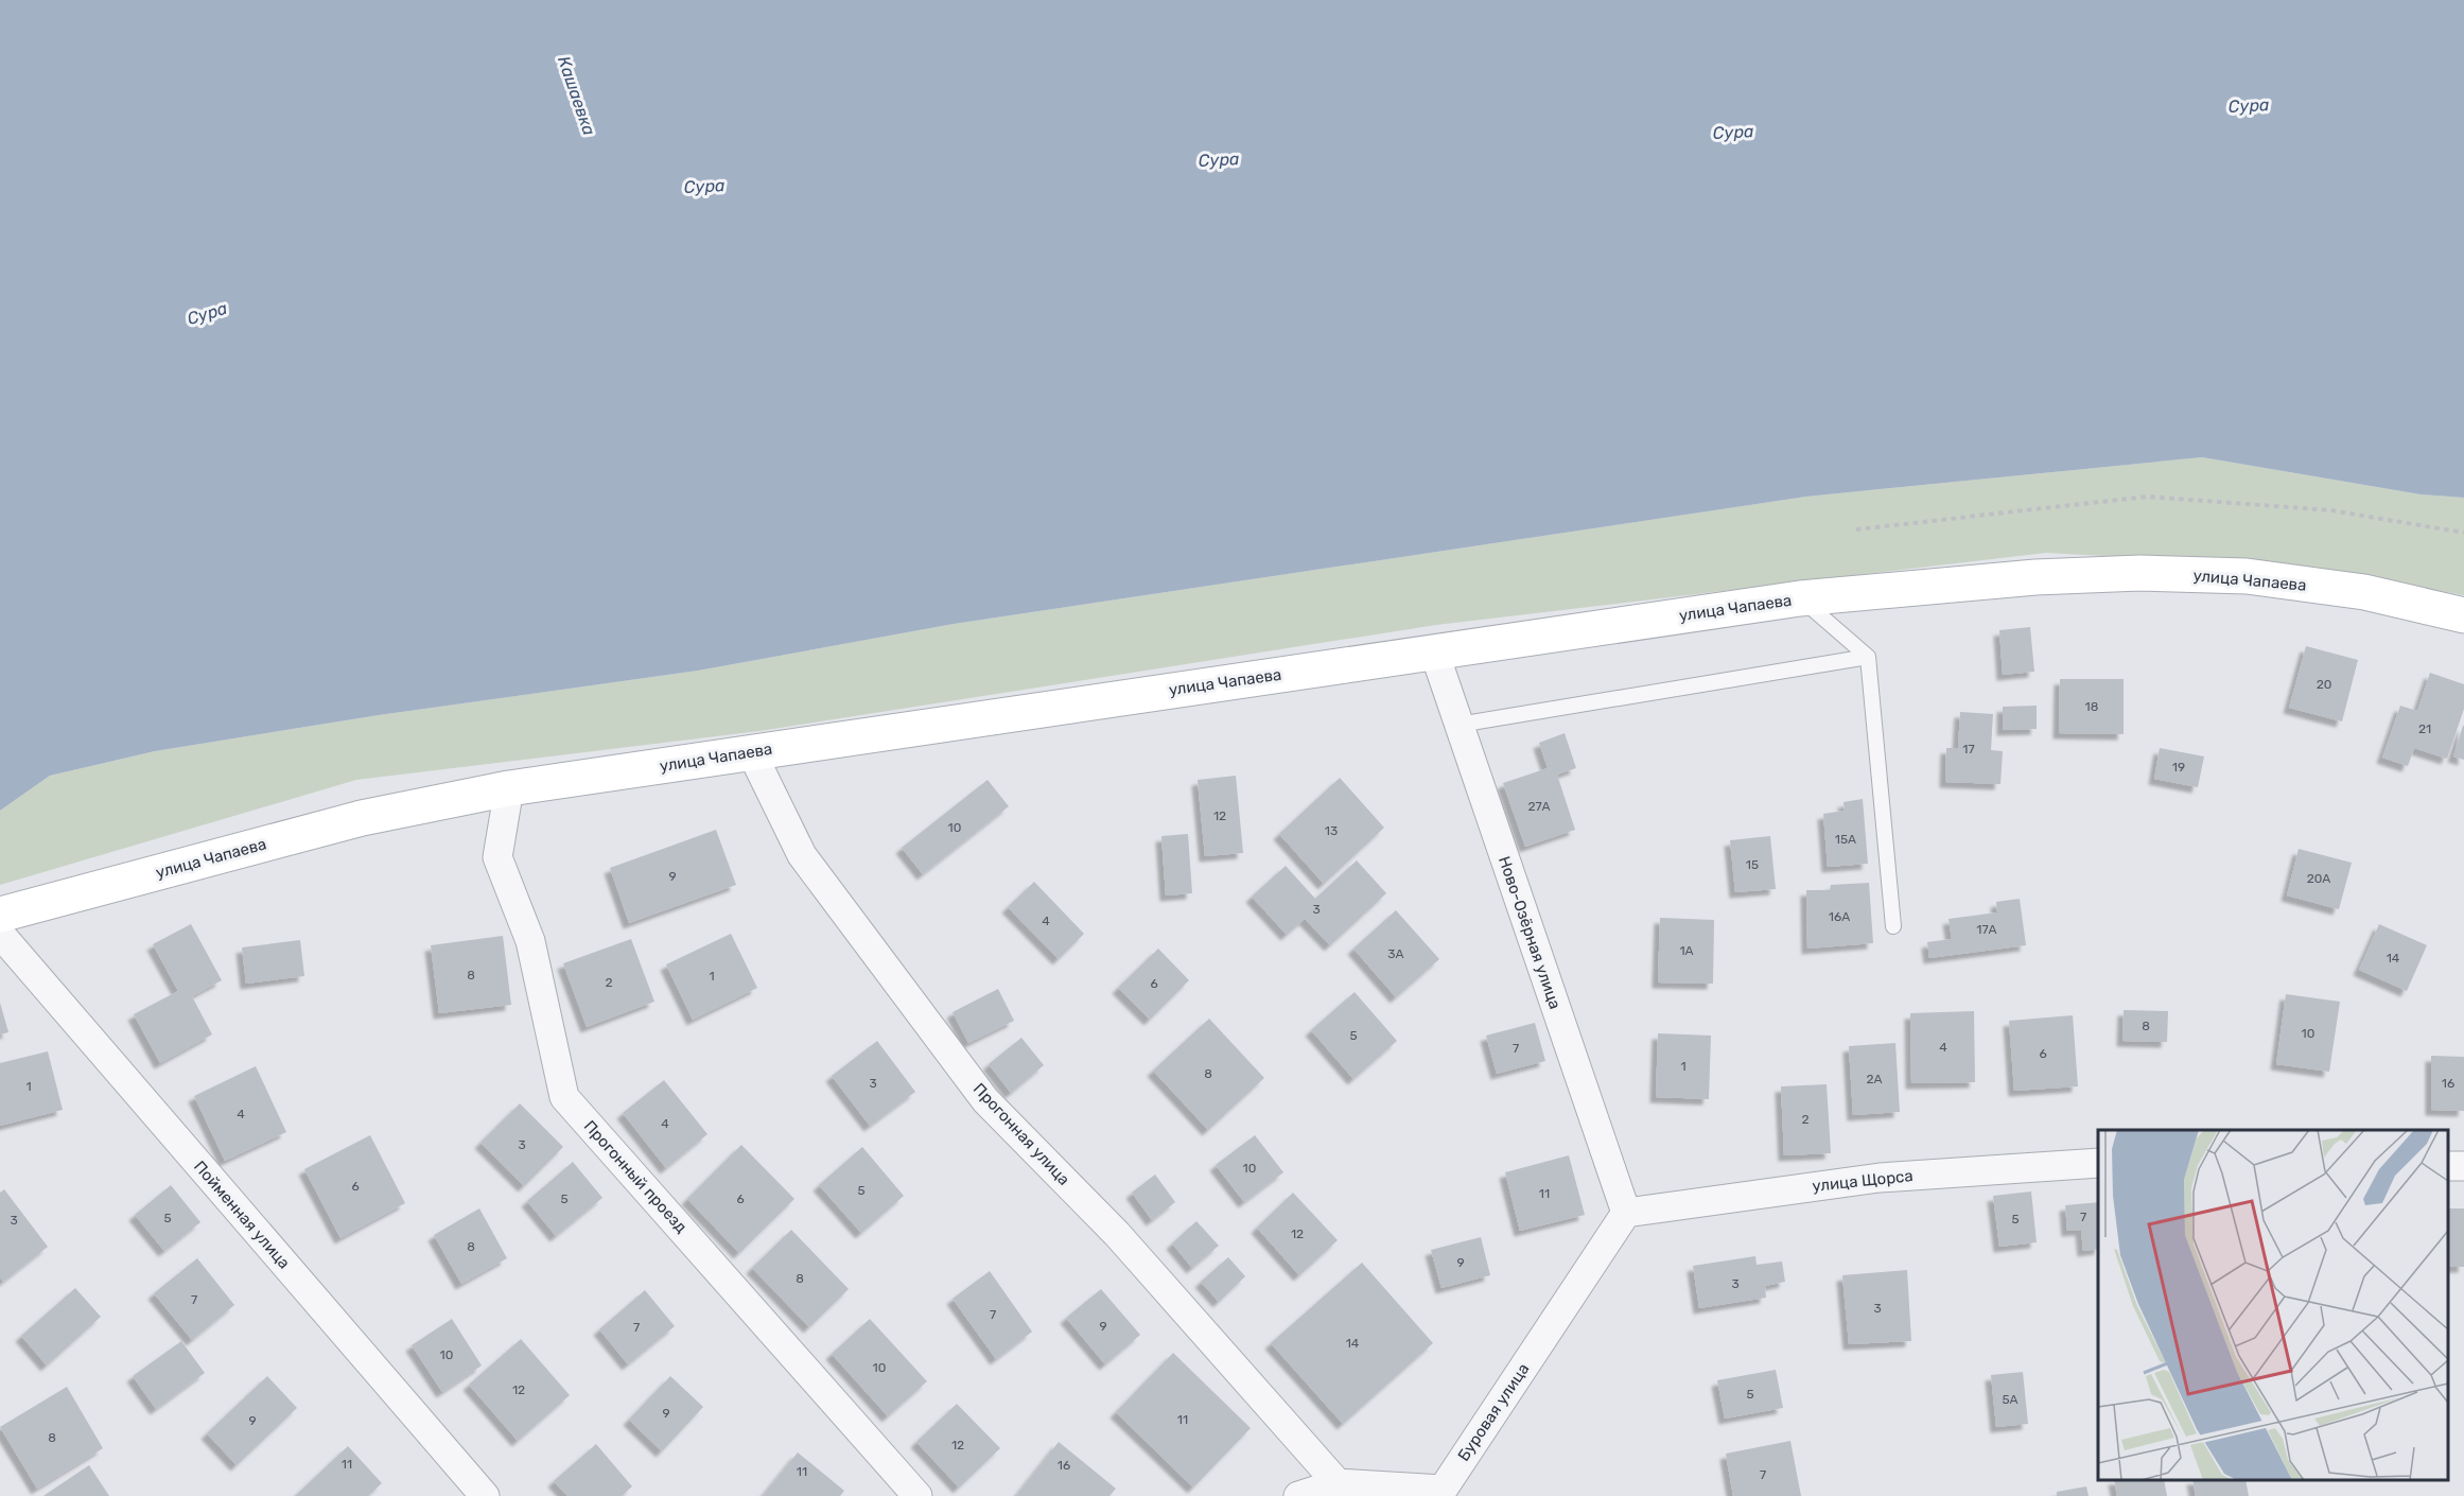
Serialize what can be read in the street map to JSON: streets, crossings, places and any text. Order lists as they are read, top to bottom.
{
  "streets": {
    "street": [
      "улица Чапаева",
      "Ново-Озёрная улица",
      "Прогонная улица",
      "Прогонный проезд",
      "улица Щорса",
      "Пойменная улица",
      "Буровая улица"
    ]
  },
  "crossings": [
    ["улица Чапаева", "Ново-Озёрная улица"],
    ["улица Чапаева", "Прогонная улица"],
    ["улица Чапаева", "Прогонный проезд"],
    ["Ново-Озёрная улица", "улица Щорса"],
    ["Ново-Озёрная улица", "Буровая улица"],
    ["Прогонная улица", "Буровая улица"],
    ["улица Щорса", "Буровая улица"]
  ],
  "water": ["Кашаевка", "Сура"],
  "house_numbers": [
    "20",
    "18",
    "21",
    "17",
    "19",
    "27А",
    "12",
    "10",
    "13",
    "15А",
    "15",
    "9",
    "20А",
    "3",
    "16А",
    "4",
    "17А",
    "1А",
    "3А",
    "14",
    "8",
    "1",
    "2",
    "6",
    "8",
    "10",
    "5",
    "4",
    "7",
    "6",
    "1",
    "8",
    "2А",
    "3",
    "16",
    "1",
    "4",
    "2",
    "4",
    "3",
    "10",
    "6",
    "5",
    "11",
    "5",
    "6",
    "7",
    "5",
    "5",
    "3",
    "12",
    "8",
    "9",
    "8",
    "3",
    "7",
    "3",
    "7",
    "9",
    "7",
    "14",
    "10",
    "10",
    "12",
    "5",
    "5А",
    "9",
    "11",
    "9",
    "8",
    "12",
    "11",
    "16",
    "11",
    "7"
  ]
}
